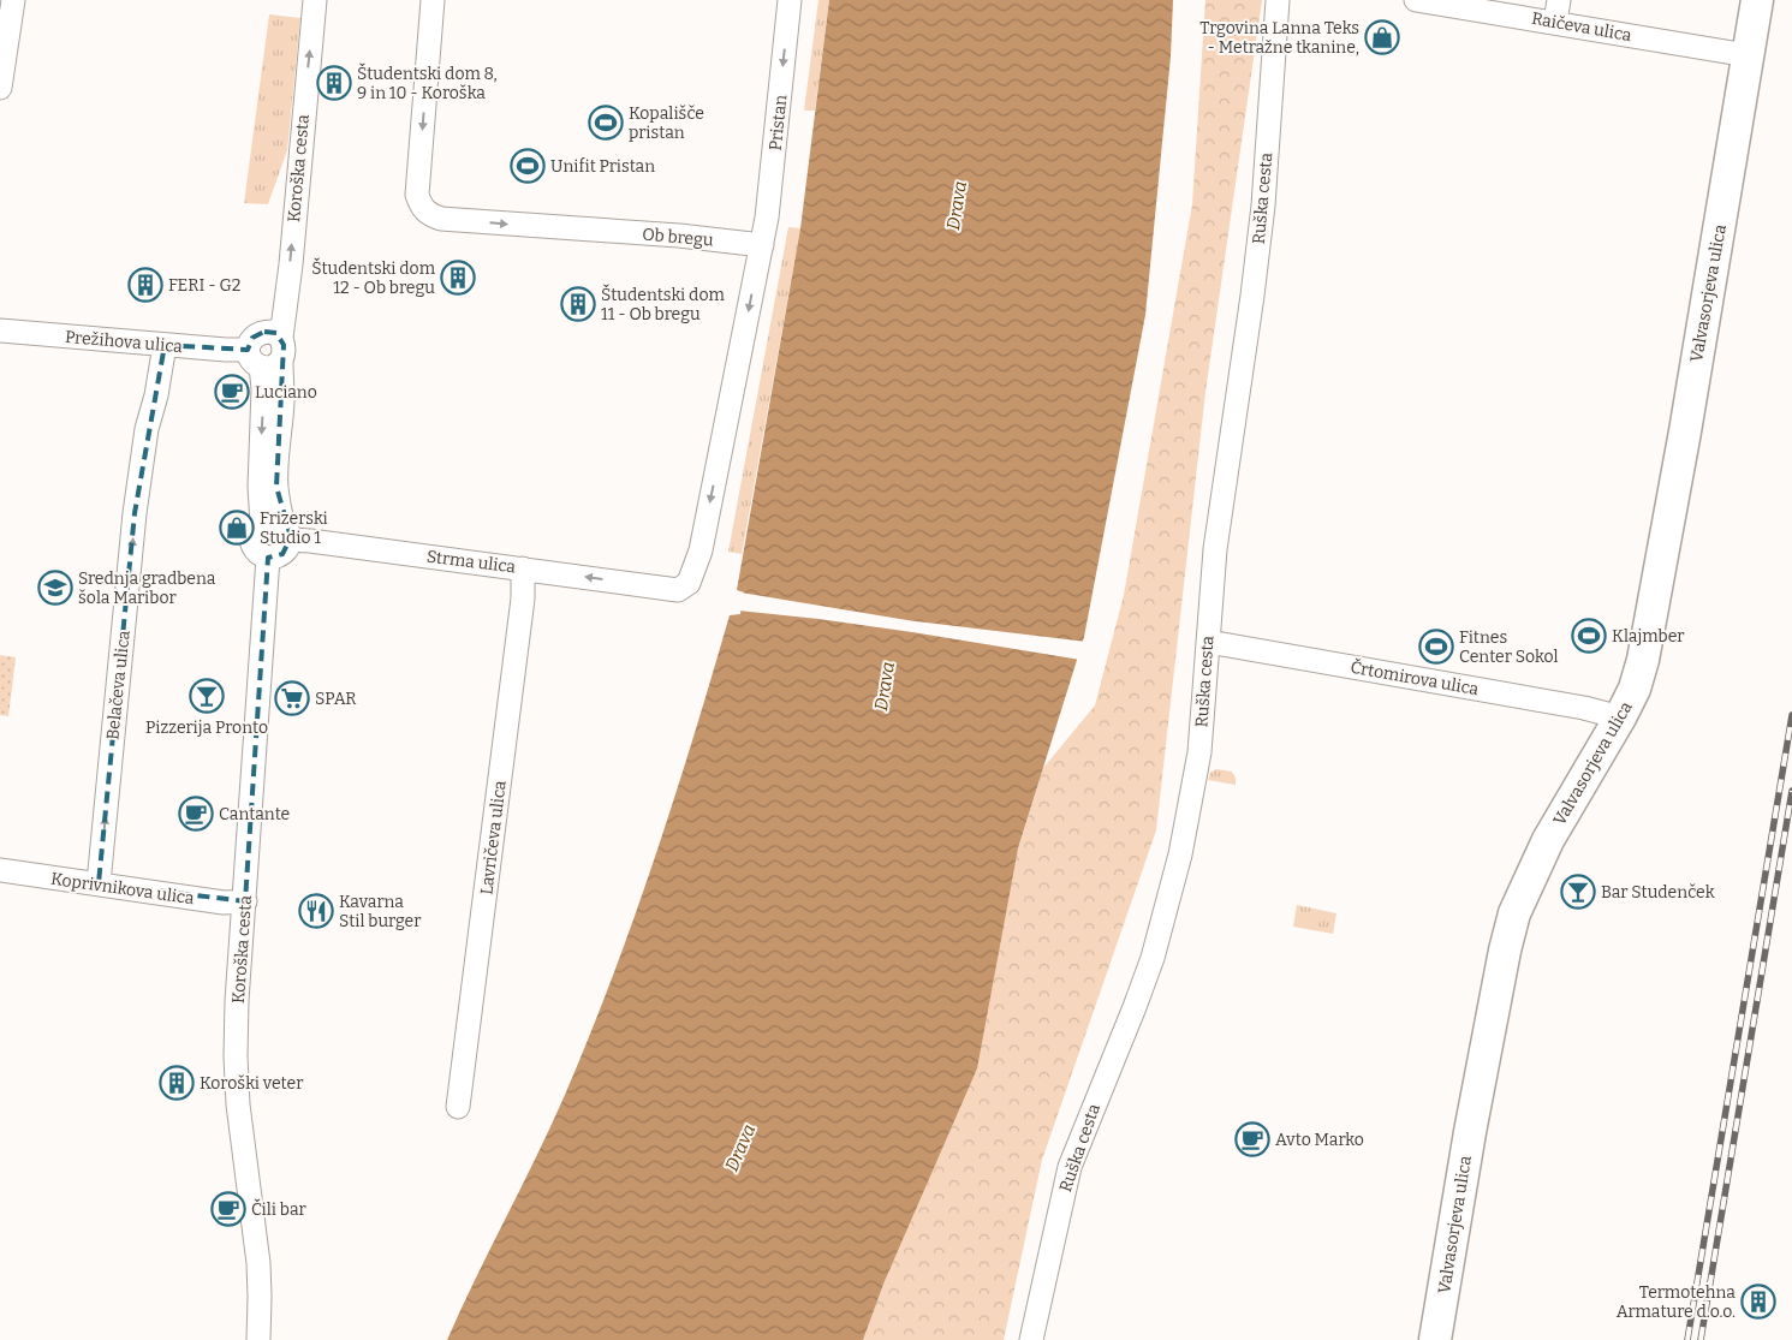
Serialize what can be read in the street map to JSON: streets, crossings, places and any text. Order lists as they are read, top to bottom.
{
  "streets": {
    "street": [
      "Raičeva ulica",
      "Pristan",
      "Koroška cesta",
      "Ruška cesta",
      "Ob bregu",
      "Valvasorjeva ulica",
      "Prežihova ulica",
      "Strma ulica",
      "Črtomirova ulica",
      "Belačeva ulica",
      "Lavričeva ulica",
      "Koprivnikova ulica"
    ]
  },
  "crossings": [
    ["Raičeva ulica", "Valvasorjeva ulica"],
    ["Pristan", "Ob bregu"],
    ["Pristan", "Strma ulica"],
    ["Koroška cesta", "Prežihova ulica"],
    ["Koroška cesta", "Strma ulica"],
    ["Koroška cesta", "Koprivnikova ulica"],
    ["Ruška cesta", "Črtomirova ulica"],
    ["Ob bregu", "Strma ulica"],
    ["Valvasorjeva ulica", "Črtomirova ulica"],
    ["Prežihova ulica", "Belačeva ulica"],
    ["Strma ulica", "Lavričeva ulica"],
    ["Belačeva ulica", "Koprivnikova ulica"]
  ],
  "one_way": ["Pristan"],
  "water": ["Drava"],
  "places": {
    "shop": ["Trgovina Lanna Teks - Metražne tkanine,", "Frizerski Studio 1"],
    "building": [
      "Študentski dom 8, 9 in 10 - Koroška",
      "Študentski dom 12 - Ob bregu",
      "FERI - G2",
      "Študentski dom 11 - Ob bregu",
      "Koroški veter",
      "Termotehna Armature d.o.o."
    ],
    "sports": [
      "Kopališče pristan",
      "Unifit Pristan",
      "Klajmber",
      "Fitnes Center Sokol"
    ],
    "cafe": [
      "Luciano",
      "Cantante",
      "Avto Marko",
      "Čili bar"
    ],
    "school or university": ["Srednja gradbena šola Maribor"],
    "bar": ["Pizzerija Pronto", "Bar Studenček"],
    "supermarket": ["SPAR"],
    "restaurant": ["Kavarna Stil burger"]
  }
}
